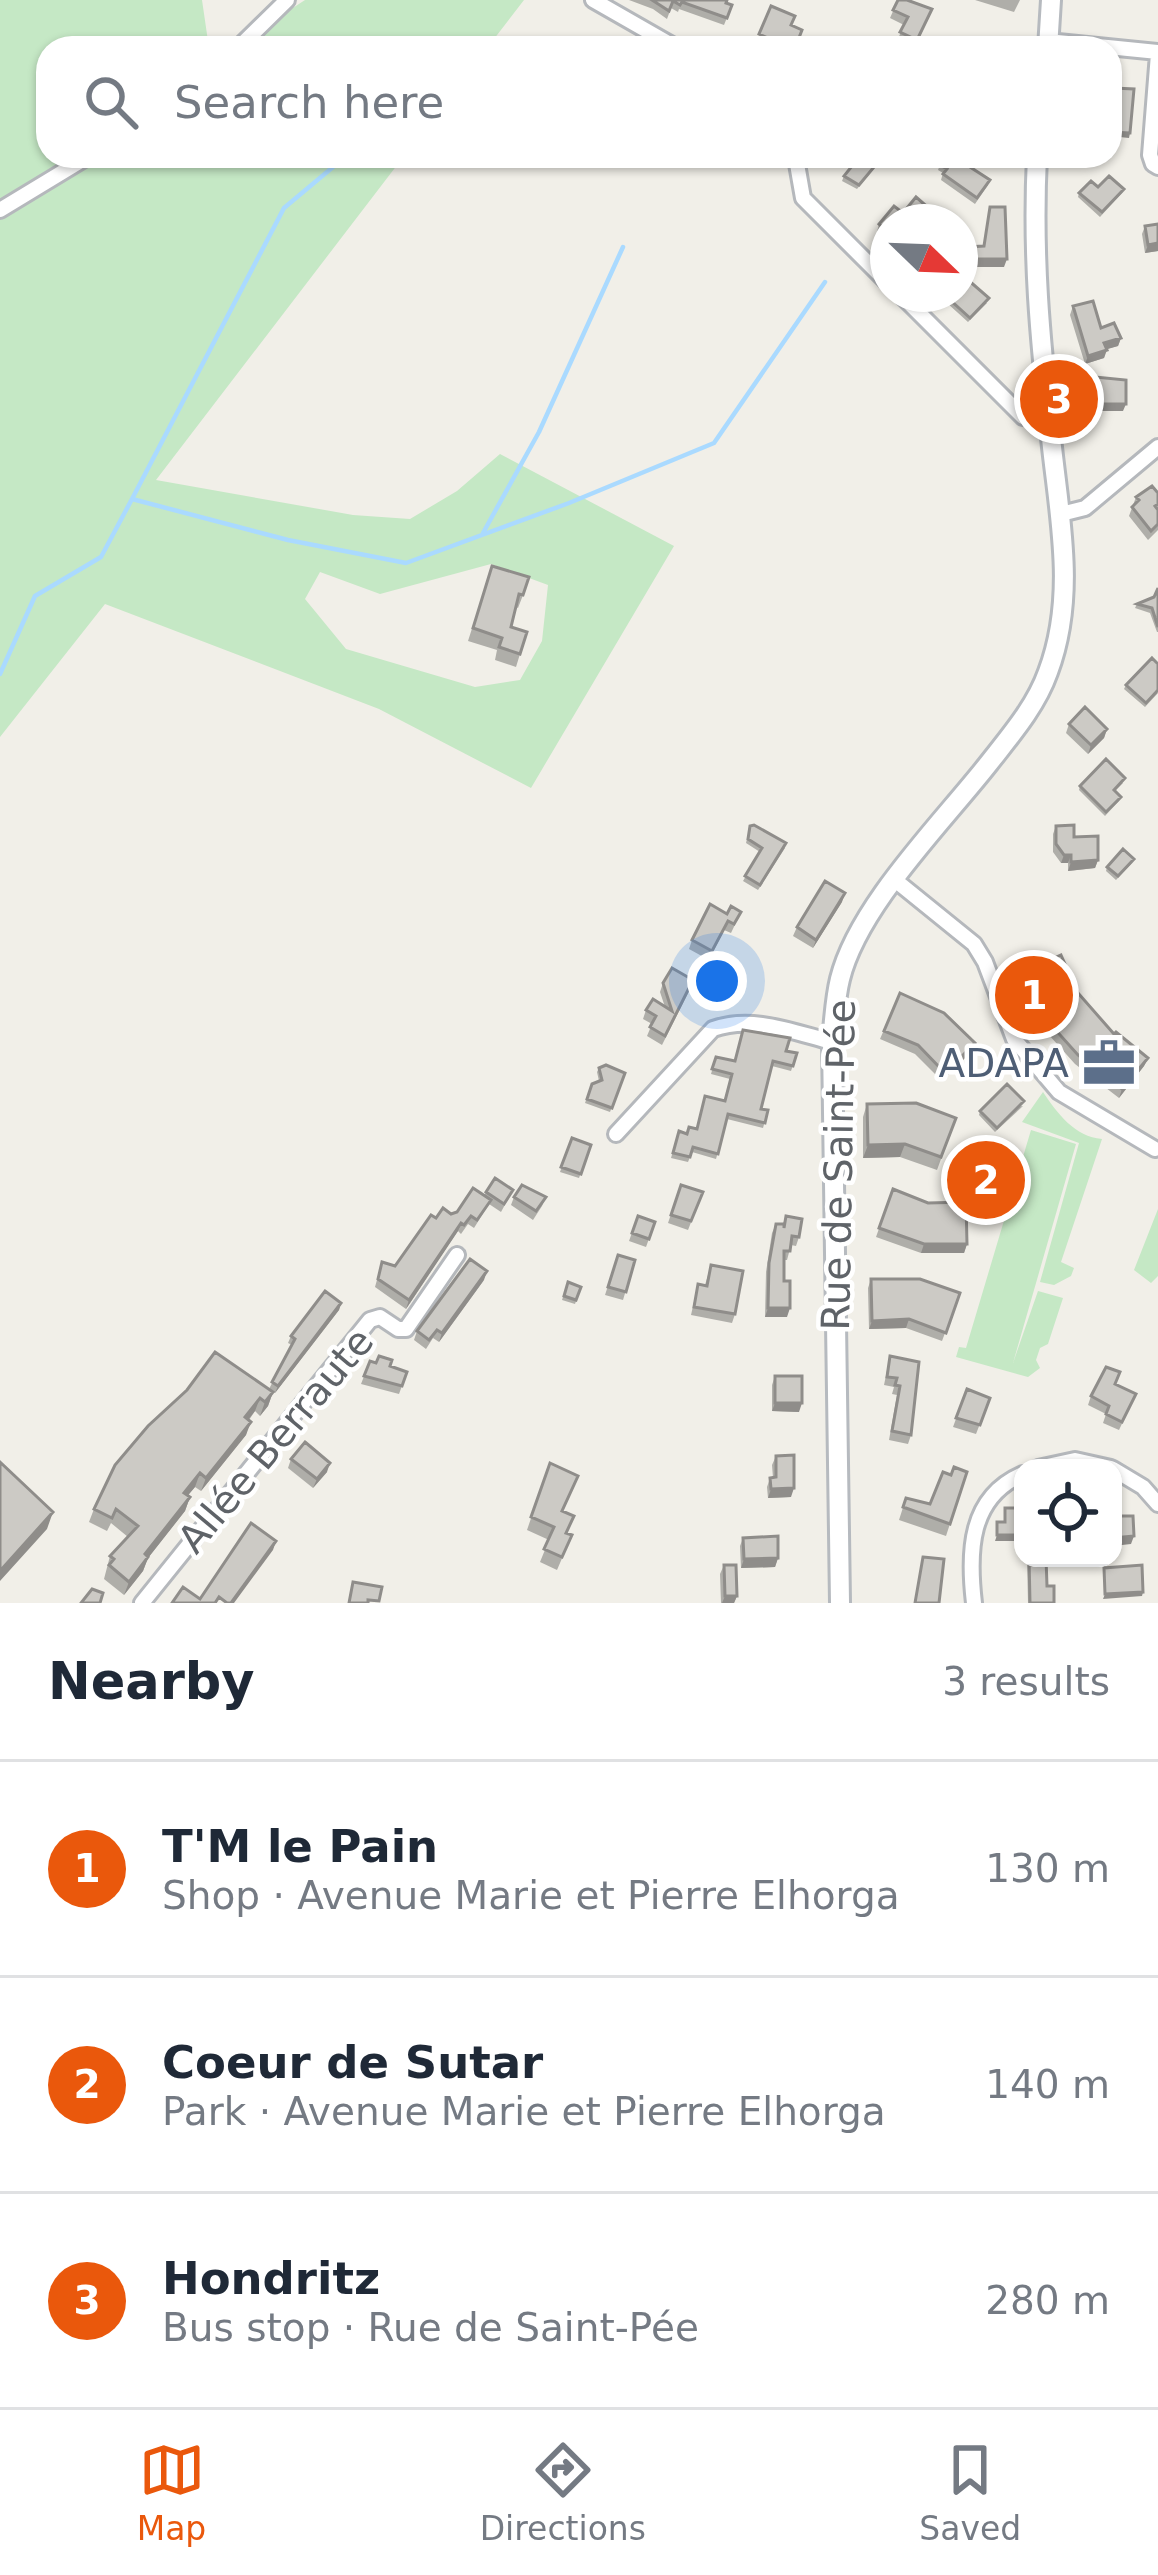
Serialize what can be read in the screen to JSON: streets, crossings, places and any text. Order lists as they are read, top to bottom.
{
  "streets": {
    "main road": ["Rue de Saint-Pée"],
    "street": ["Allée Berraute"]
  },
  "places": {
    "office": ["ADAPA"]
  },
  "north": "bottom right",
  "page": {
    "search": "Search here",
    "pins": ["3", "1", "2"],
    "heading": ["Nearby", "3 results"],
    "list": [
      {
        "mark": "1",
        "name": "T'M le Pain",
        "note": "Shop · Avenue Marie et Pierre Elhorga",
        "value": "130 m"
      },
      {
        "mark": "2",
        "name": "Coeur de Sutar",
        "note": "Park · Avenue Marie et Pierre Elhorga",
        "value": "140 m"
      },
      {
        "mark": "3",
        "name": "Hondritz",
        "note": "Bus stop · Rue de Saint-Pée",
        "value": "280 m"
      }
    ],
    "nav": ["Map", "Directions", "Saved"]
  }
}
